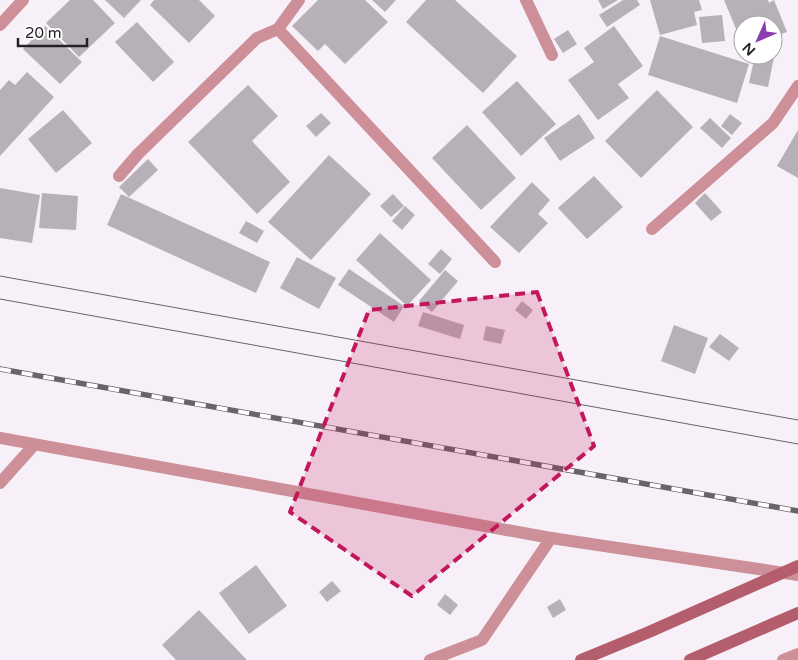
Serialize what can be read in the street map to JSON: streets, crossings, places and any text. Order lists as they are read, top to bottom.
{
  "scale_bar": "20 m",
  "north": "bottom left"
}
